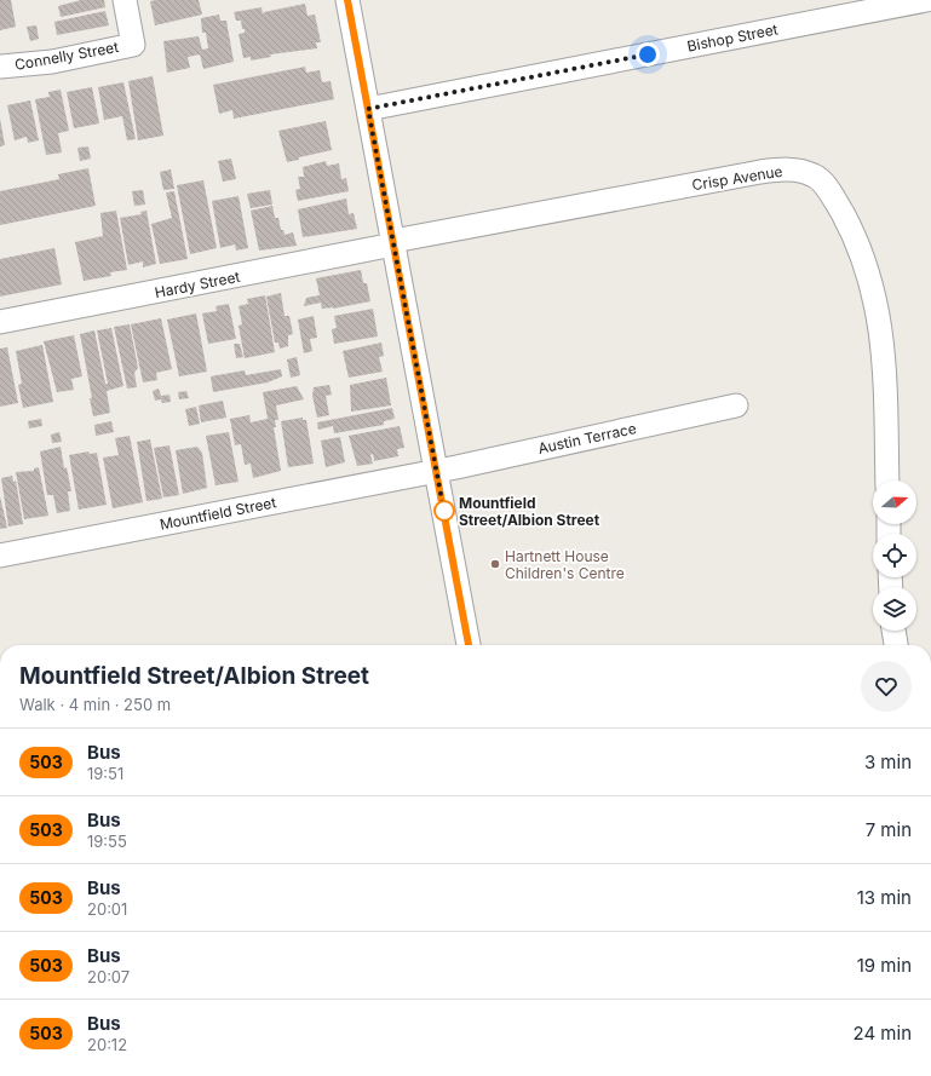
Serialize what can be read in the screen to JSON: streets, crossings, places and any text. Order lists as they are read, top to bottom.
{
  "streets": {
    "street": [
      "Bishop Street",
      "Connelly Street",
      "Crisp Avenue",
      "Hardy Street",
      "Austin Terrace",
      "Mountfield Street"
    ]
  },
  "crossings": [
    ["Crisp Avenue", "Hardy Street"],
    ["Austin Terrace", "Mountfield Street"]
  ],
  "places": ["Mountfield Street/Albion Street", "Hartnett House Children's Centre"],
  "lines": ["bus line 503"],
  "north": "right",
  "page": {
    "heading": ["Mountfield Street/Albion Street", "Walk · 4 min · 250 m"],
    "list": [
      {
        "mark": "503",
        "name": "Bus",
        "note": "19:51",
        "value": "3 min"
      },
      {
        "mark": "503",
        "name": "Bus",
        "note": "19:55",
        "value": "7 min"
      },
      {
        "mark": "503",
        "name": "Bus",
        "note": "20:01",
        "value": "13 min"
      },
      {
        "mark": "503",
        "name": "Bus",
        "note": "20:07",
        "value": "19 min"
      },
      {
        "mark": "503",
        "name": "Bus",
        "note": "20:12",
        "value": "24 min"
      }
    ]
  }
}
